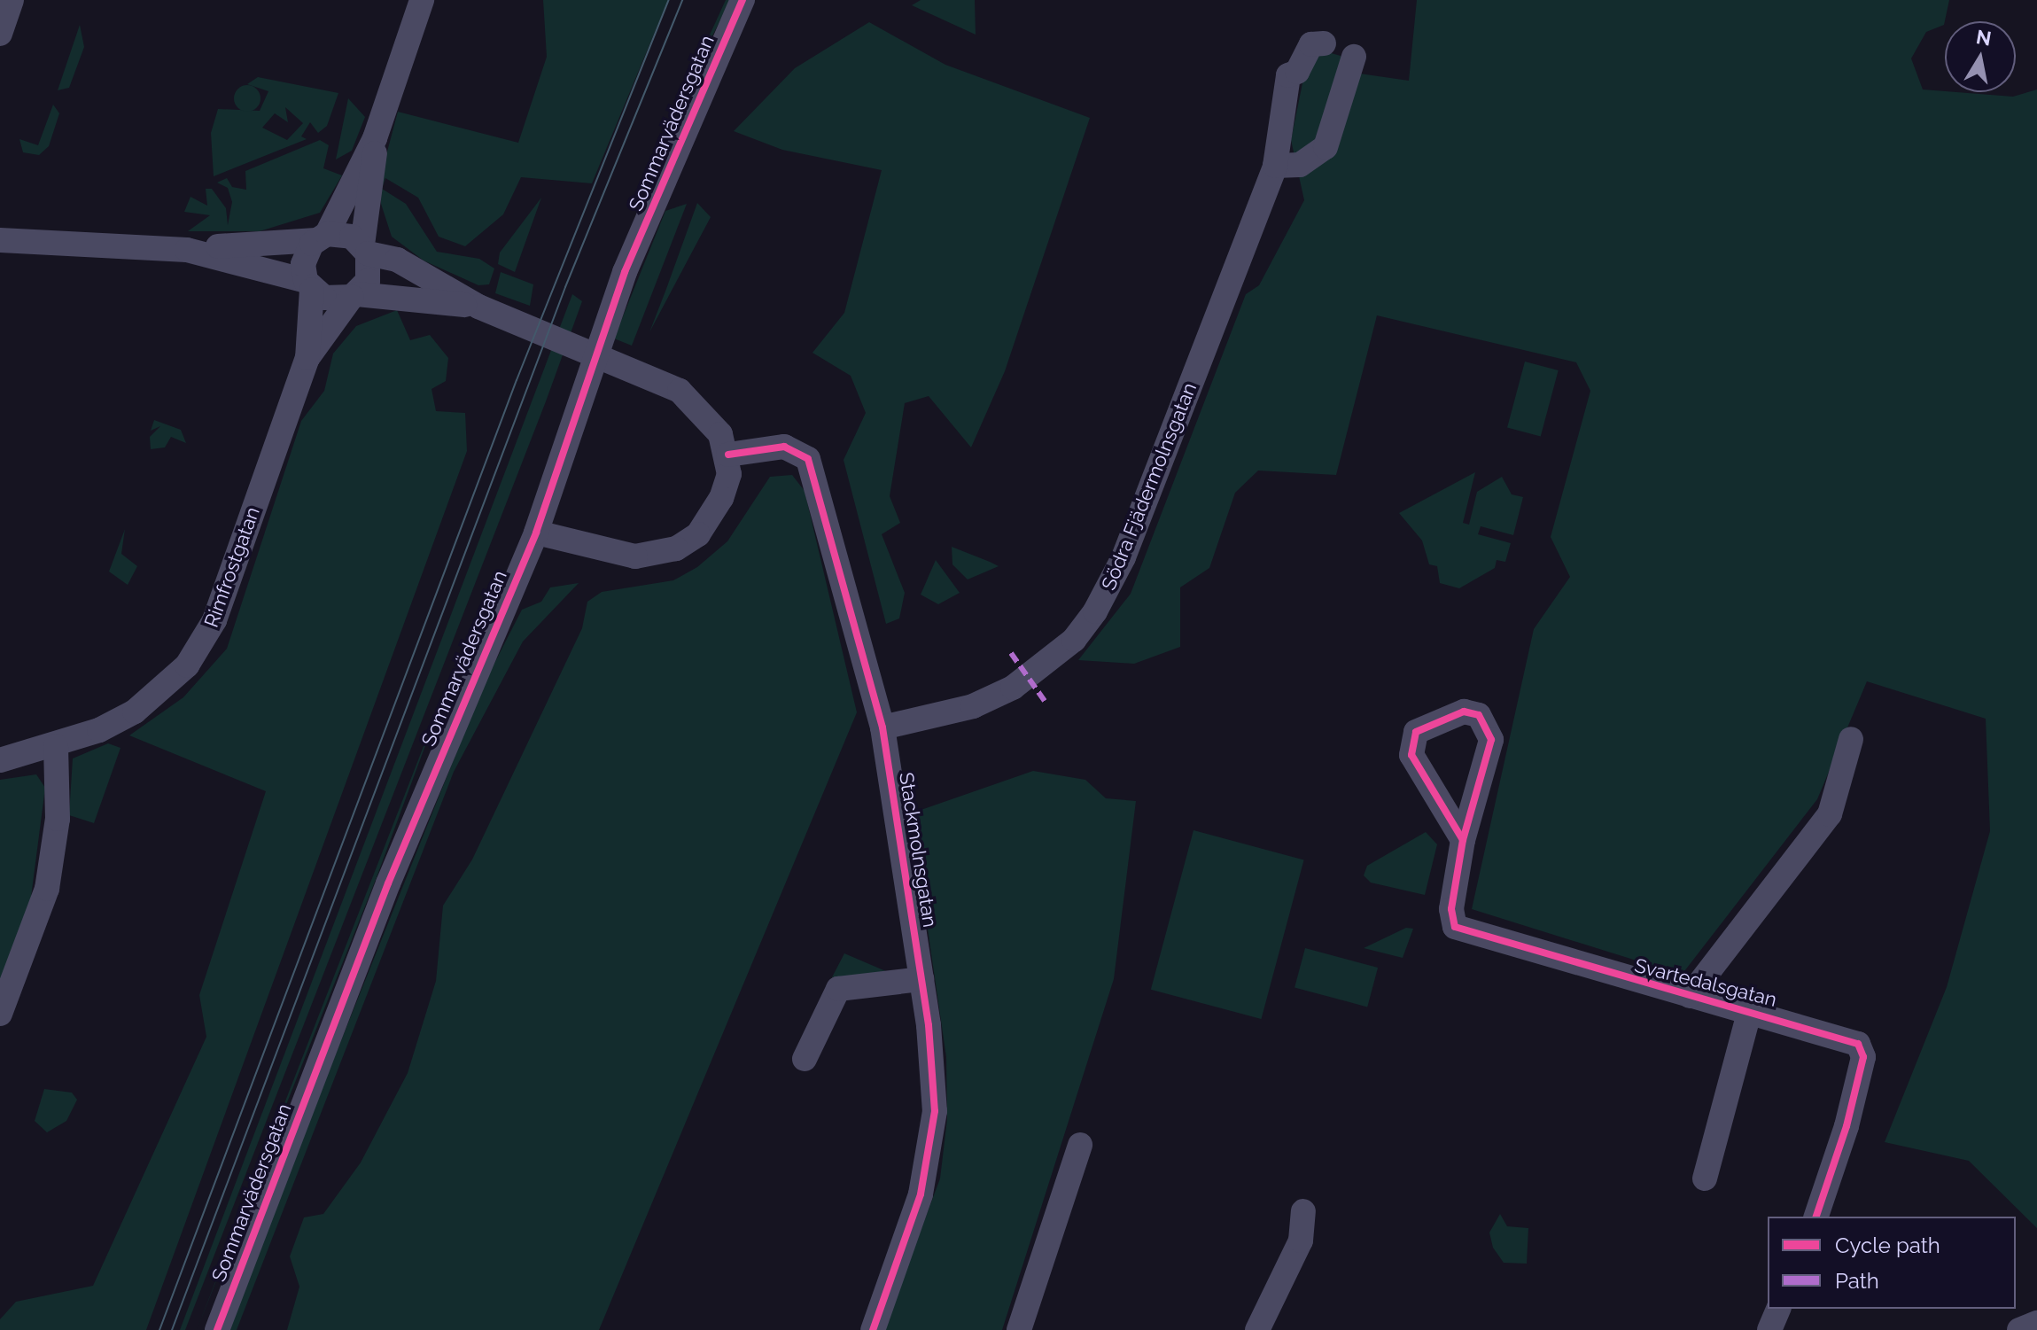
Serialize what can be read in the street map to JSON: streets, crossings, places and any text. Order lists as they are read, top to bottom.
{
  "streets": {
    "street": [
      "Sommarvädersgatan",
      "Södra Fjädermolnsgatan",
      "Rimfrostgatan",
      "Stackmolnsgatan",
      "Svartedalsgatan"
    ]
  },
  "crossings": [
    ["Södra Fjädermolnsgatan", "Stackmolnsgatan"]
  ],
  "legend": ["Cycle path", "Path"],
  "north": "top"
}
